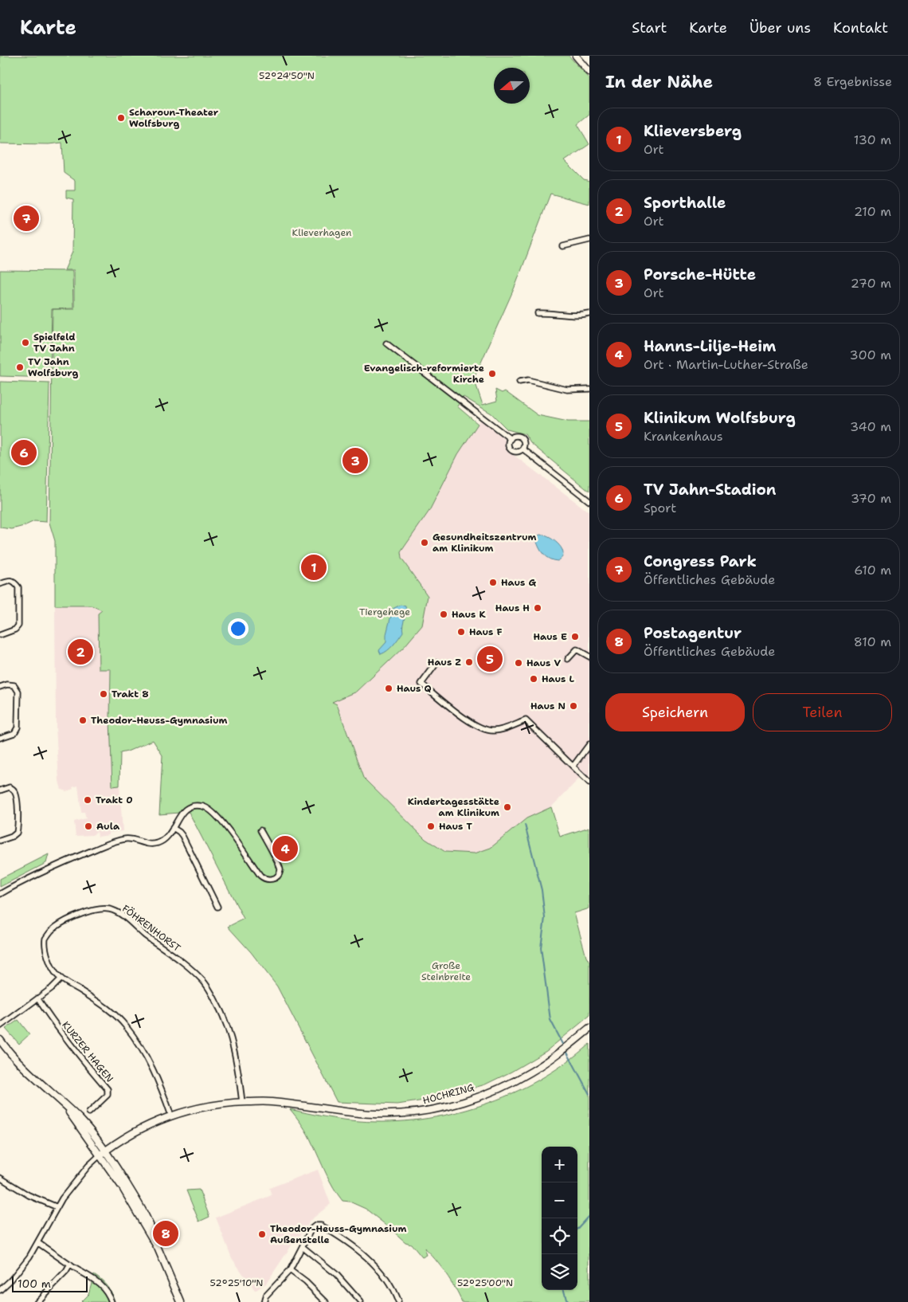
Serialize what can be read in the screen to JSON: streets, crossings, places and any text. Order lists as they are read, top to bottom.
{
  "streets": {
    "street": ["FÖHRENHORST", "KURZER HAGEN", "HOCHRING"]
  },
  "crossings": [
    ["FÖHRENHORST", "HOCHRING"]
  ],
  "parks": ["Klieverhagen", "Tiergehege", "Große Steinbreite"],
  "places": [
    "Scharoun-Theater Wolfsburg",
    "Spielfeld TV Jahn",
    "TV Jahn Wolfsburg",
    "Evangelisch-reformierte Kirche",
    "Gesundheitszentrum am Klinikum",
    "Haus G",
    "Haus H",
    "Haus K",
    "Haus F",
    "Haus E",
    "Haus Z",
    "Haus V",
    "Haus L",
    "Haus Q",
    "Trakt 8",
    "Haus N",
    "Theodor-Heuss-Gymnasium",
    "Trakt 0",
    "Kindertagesstätte am Klinikum",
    "Aula",
    "Haus T",
    "Theodor-Heuss-Gymnasium Außenstelle"
  ],
  "scale_bar": "100 m",
  "north": "left",
  "page": {
    "header": "Karte",
    "nav": [
      "Start",
      "Karte",
      "Über uns",
      "Kontakt"
    ],
    "heading": ["In der Nähe", "8 Ergebnisse"],
    "list": [
      {
        "mark": "1",
        "name": "Klieversberg",
        "note": "Ort",
        "value": "130 m"
      },
      {
        "mark": "2",
        "name": "Sporthalle",
        "note": "Ort",
        "value": "210 m"
      },
      {
        "mark": "3",
        "name": "Porsche-Hütte",
        "note": "Ort",
        "value": "270 m"
      },
      {
        "mark": "4",
        "name": "Hanns-Lilje-Heim",
        "note": "Ort · Martin-Luther-Straße",
        "value": "300 m"
      },
      {
        "mark": "5",
        "name": "Klinikum Wolfsburg",
        "note": "Krankenhaus",
        "value": "340 m"
      },
      {
        "mark": "6",
        "name": "TV Jahn-Stadion",
        "note": "Sport",
        "value": "370 m"
      },
      {
        "mark": "7",
        "name": "Congress Park",
        "note": "Öffentliches Gebäude",
        "value": "610 m"
      },
      {
        "mark": "8",
        "name": "Postagentur",
        "note": "Öffentliches Gebäude",
        "value": "810 m"
      }
    ],
    "pins": [
      "7",
      "6",
      "3",
      "1",
      "2",
      "5",
      "4",
      "8"
    ],
    "buttons": ["Speichern", "Teilen"],
    "map_buttons": ["+", "−"],
    "scale": "100 m"
  },
  "coordinates": ["52°24'50\"N", "52°25'10\"N", "52°25'00\"N"]
}
